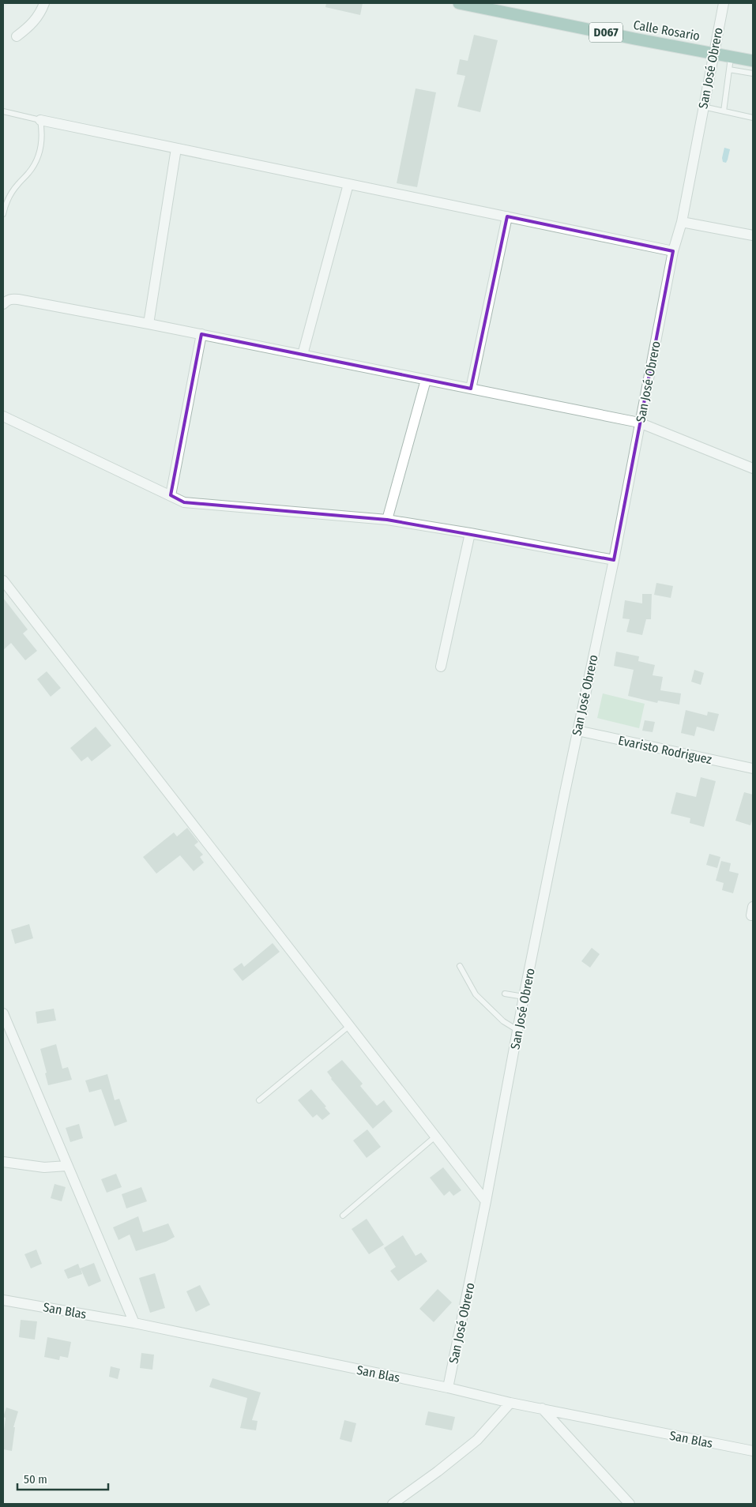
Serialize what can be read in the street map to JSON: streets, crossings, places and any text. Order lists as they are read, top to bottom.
{
  "streets": {
    "main road": ["Calle Rosario", "D067"],
    "street": ["San José Obrero", "Evaristo Rodriguez", "San Blas"]
  },
  "crossings": [
    ["Calle Rosario", "San José Obrero"],
    ["San José Obrero", "Evaristo Rodriguez"],
    ["San José Obrero", "San Blas"]
  ],
  "scale_bar": "50 m"
}
